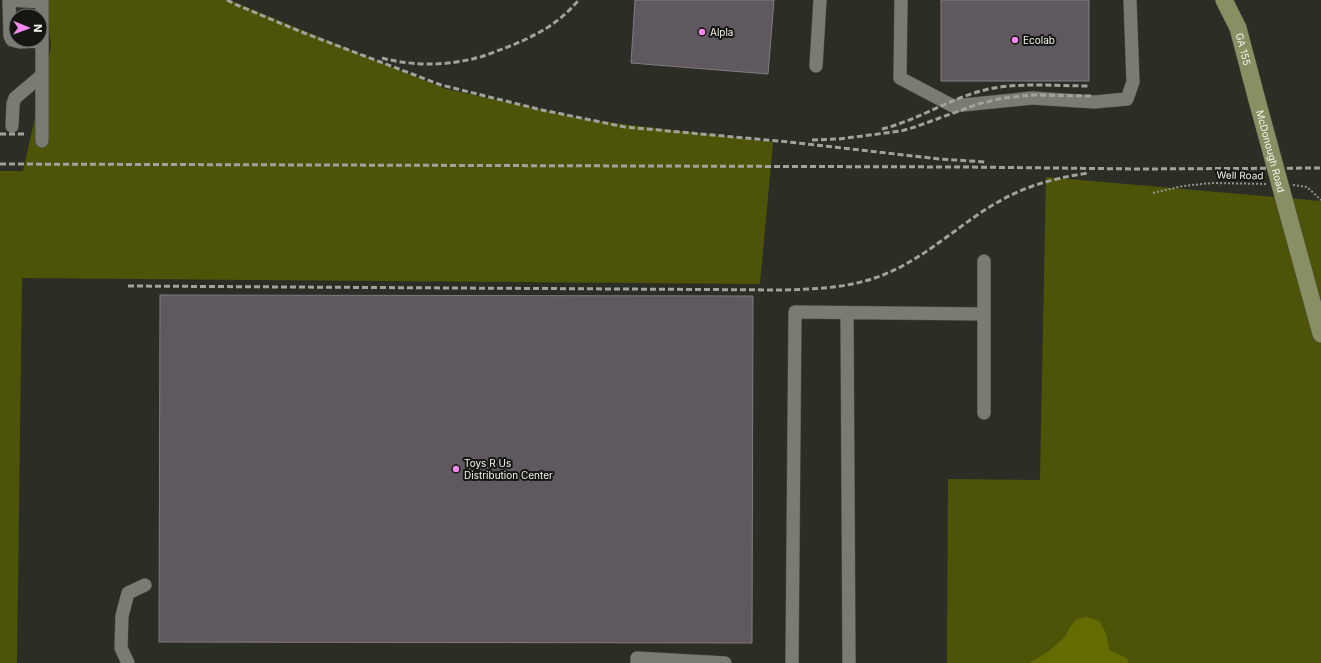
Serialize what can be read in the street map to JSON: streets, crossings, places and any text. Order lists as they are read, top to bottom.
{
  "streets": {
    "main road": ["GA 155", "McDonough Road"],
    "path": ["Well Road"]
  },
  "crossings": [
    ["GA 155", "McDonough Road"]
  ],
  "places": ["Alpla", "Ecolab", "Toys R Us Distribution Center"],
  "north": "right"
}
